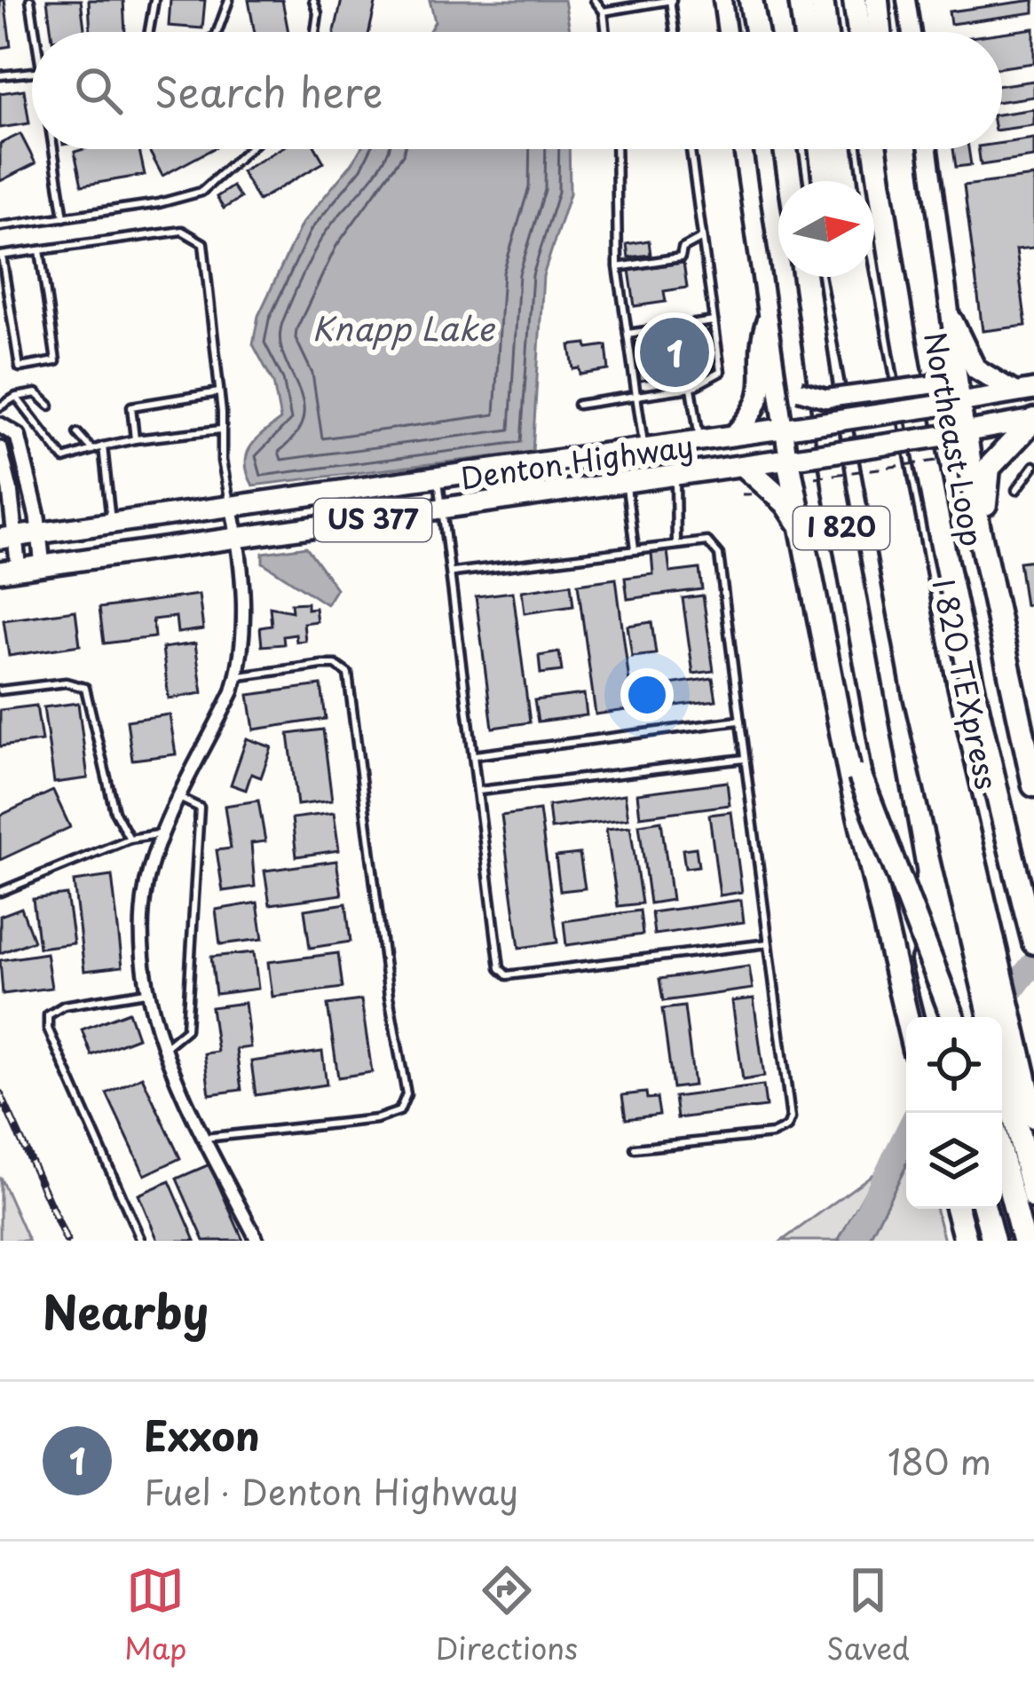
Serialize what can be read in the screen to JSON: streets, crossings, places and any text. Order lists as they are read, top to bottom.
{
  "streets": {
    "highway": ["Northeast Loop", "I 820", "I 820 TEXpress"],
    "main road": ["Denton Highway", "US 377"]
  },
  "water": ["Knapp Lake"],
  "north": "right",
  "page": {
    "search": "Search here",
    "pins": "1",
    "heading": "Nearby",
    "list": [
      {
        "mark": "1",
        "name": "Exxon",
        "note": "Fuel · Denton Highway",
        "value": "180 m"
      }
    ],
    "nav": ["Map", "Directions", "Saved"]
  }
}
